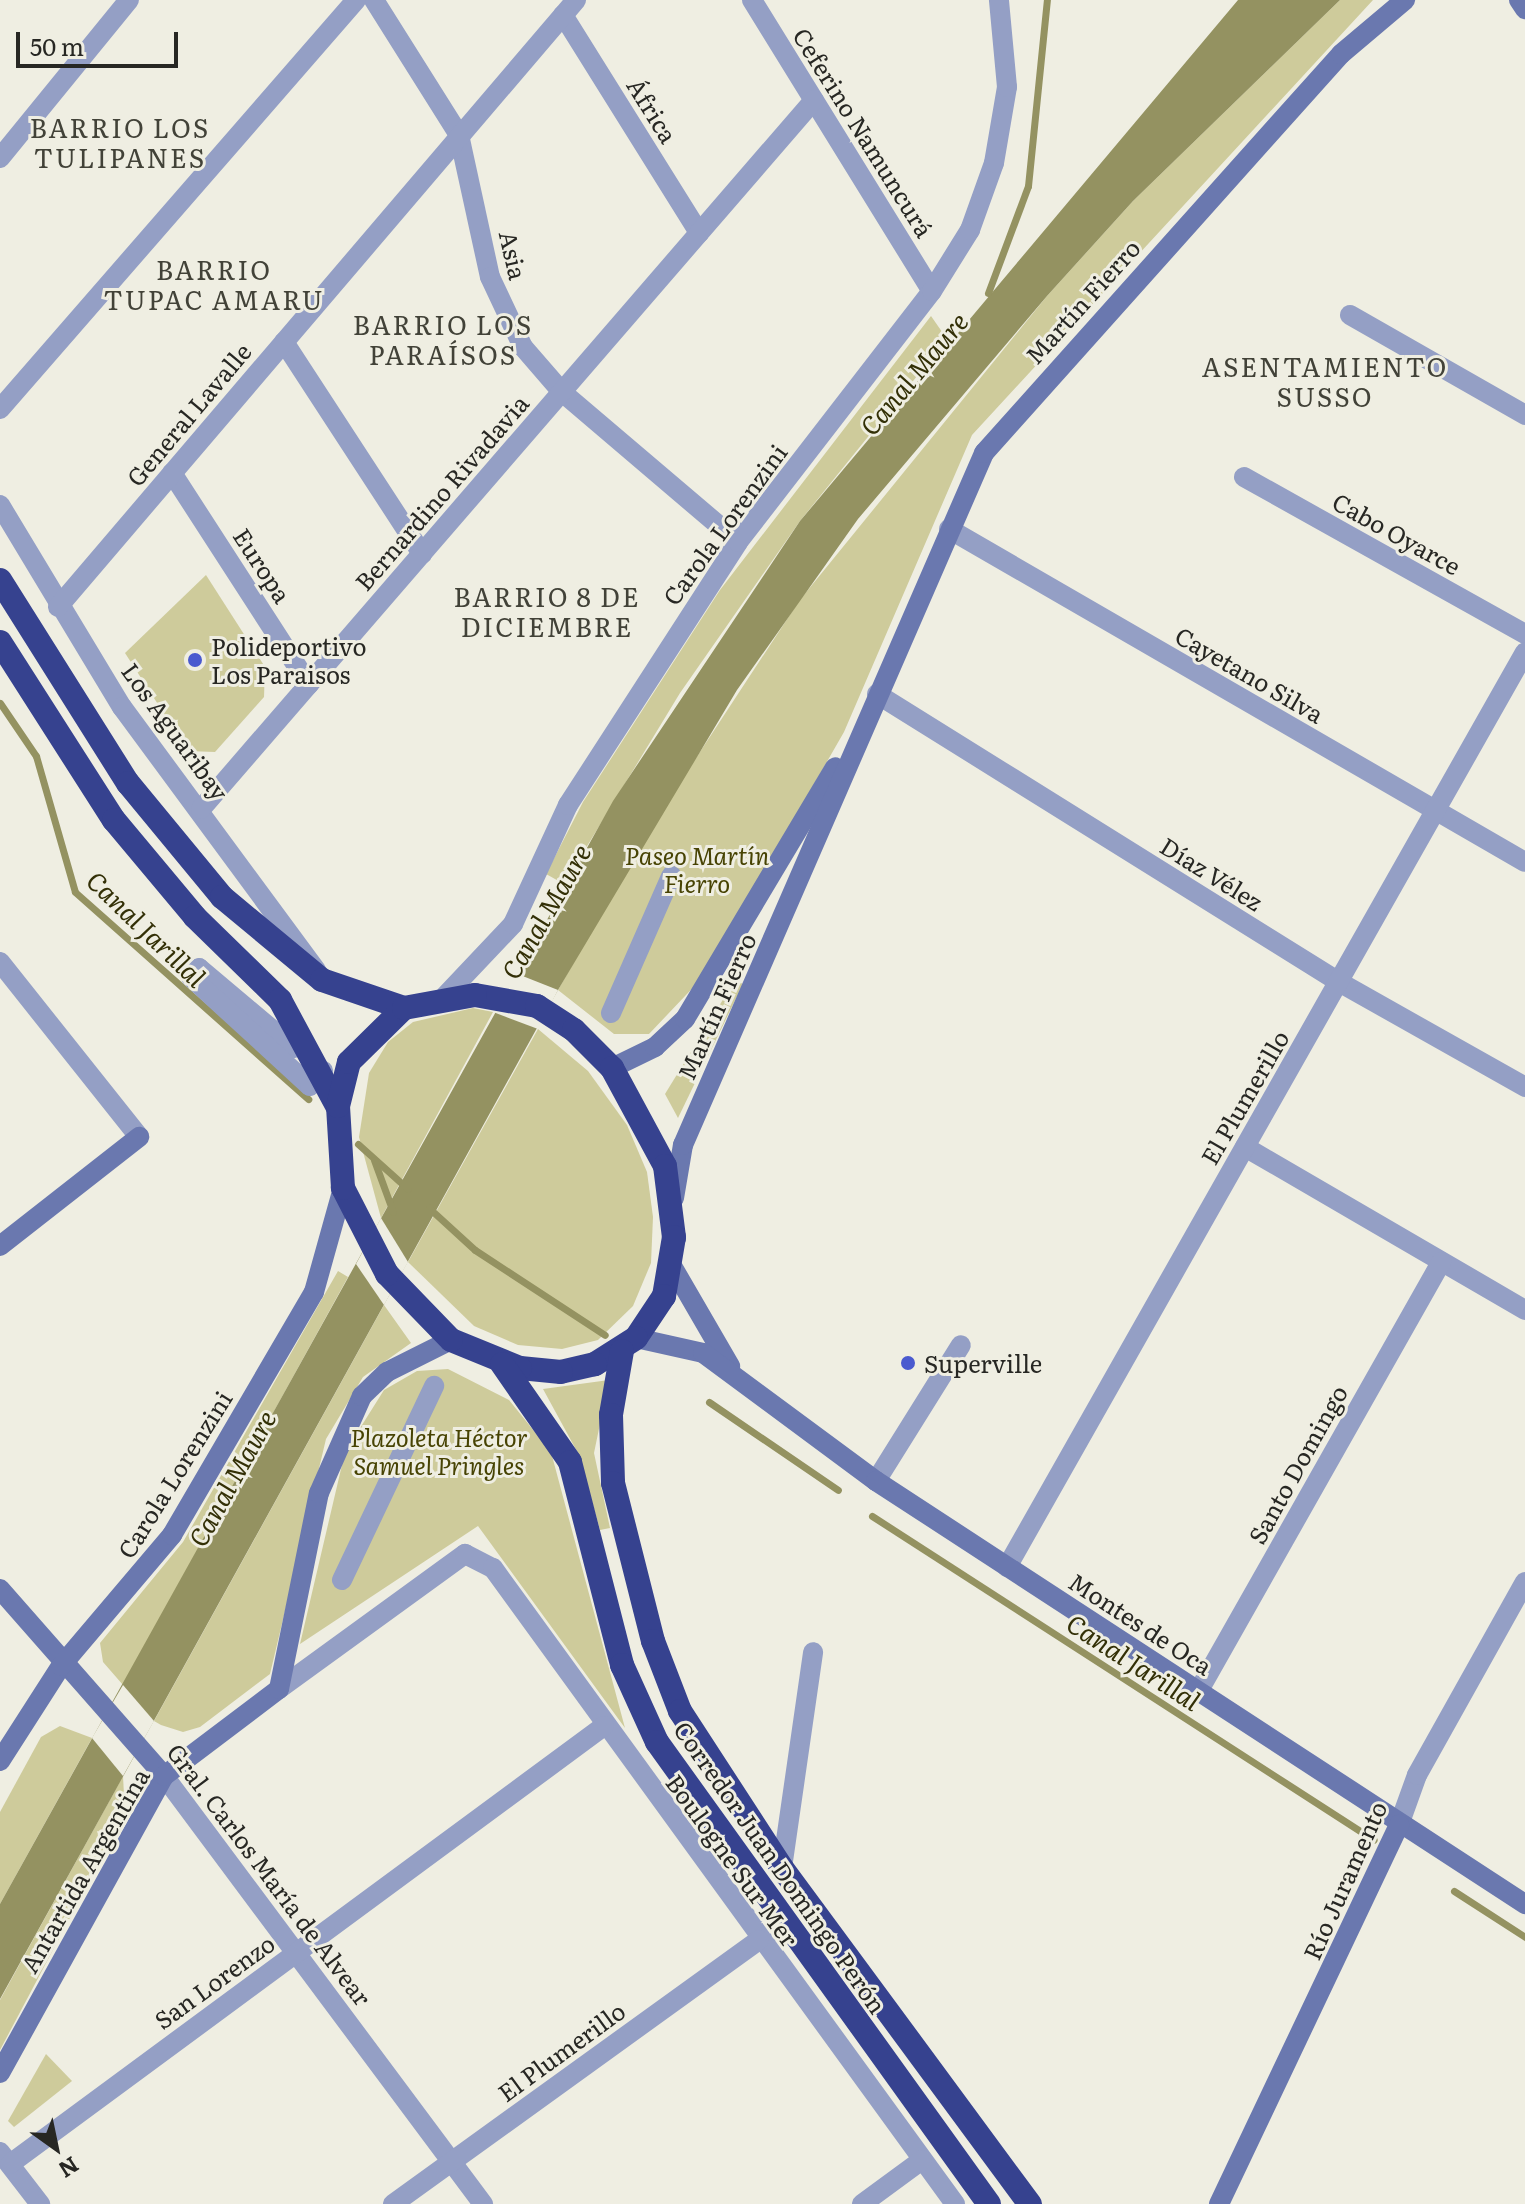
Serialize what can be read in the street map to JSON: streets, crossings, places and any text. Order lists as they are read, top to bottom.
{
  "streets": {
    "highway": ["Corredor Juan Domingo Perón"],
    "main road": [
      "Martín Fierro",
      "Carola Lorenzini",
      "Montes de Oca",
      "Antartida Argentina",
      "Gral. Carlos María de Alvear",
      "Río Juramento"
    ],
    "street": [
      "África",
      "Ceferino Namuncurá",
      "Asia",
      "General Lavalle",
      "Bernardino Rivadavia",
      "Cabo Oyarce",
      "Europa",
      "Cayetano Silva",
      "Los Aguaribay",
      "Díaz Vélez",
      "El Plumerillo",
      "Santo Domingo",
      "Boulogne Sur Mer",
      "San Lorenzo"
    ]
  },
  "crossings": [
    ["África", "General Lavalle"],
    ["África", "Bernardino Rivadavia"],
    ["Ceferino Namuncurá", "Bernardino Rivadavia"],
    ["Ceferino Namuncurá", "Carola Lorenzini"],
    ["Asia", "General Lavalle"],
    ["Asia", "Bernardino Rivadavia"],
    ["Asia", "Carola Lorenzini"],
    ["Martín Fierro", "Cayetano Silva"],
    ["Martín Fierro", "Díaz Vélez"],
    ["General Lavalle", "Europa"],
    ["General Lavalle", "Los Aguaribay"],
    ["Bernardino Rivadavia", "Europa"],
    ["Bernardino Rivadavia", "Los Aguaribay"],
    ["Carola Lorenzini", "Gral. Carlos María de Alvear"],
    ["Cayetano Silva", "El Plumerillo"],
    ["Díaz Vélez", "El Plumerillo"],
    ["El Plumerillo", "Montes de Oca"],
    ["El Plumerillo", "Boulogne Sur Mer"],
    ["El Plumerillo", "Gral. Carlos María de Alvear"],
    ["Santo Domingo", "Montes de Oca"],
    ["Montes de Oca", "Corredor Juan Domingo Perón"],
    ["Montes de Oca", "Río Juramento"],
    ["Boulogne Sur Mer", "Antartida Argentina"],
    ["Boulogne Sur Mer", "San Lorenzo"],
    ["Antartida Argentina", "Gral. Carlos María de Alvear"],
    ["Gral. Carlos María de Alvear", "San Lorenzo"]
  ],
  "districts": [
    "BARRIO LOS TULIPANES",
    "BARRIO TUPAC AMARU",
    "BARRIO LOS PARAÍSOS",
    "ASENTAMIENTO SUSSO",
    "BARRIO 8 DE DICIEMBRE"
  ],
  "water": ["Canal Maure", "Canal Jarillal"],
  "parks": ["Paseo Martín Fierro", "Plazoleta Héctor Samuel Pringles"],
  "places": ["Polideportivo Los Paraisos", "Superville"],
  "scale_bar": "50 m",
  "north": "bottom right"
}
